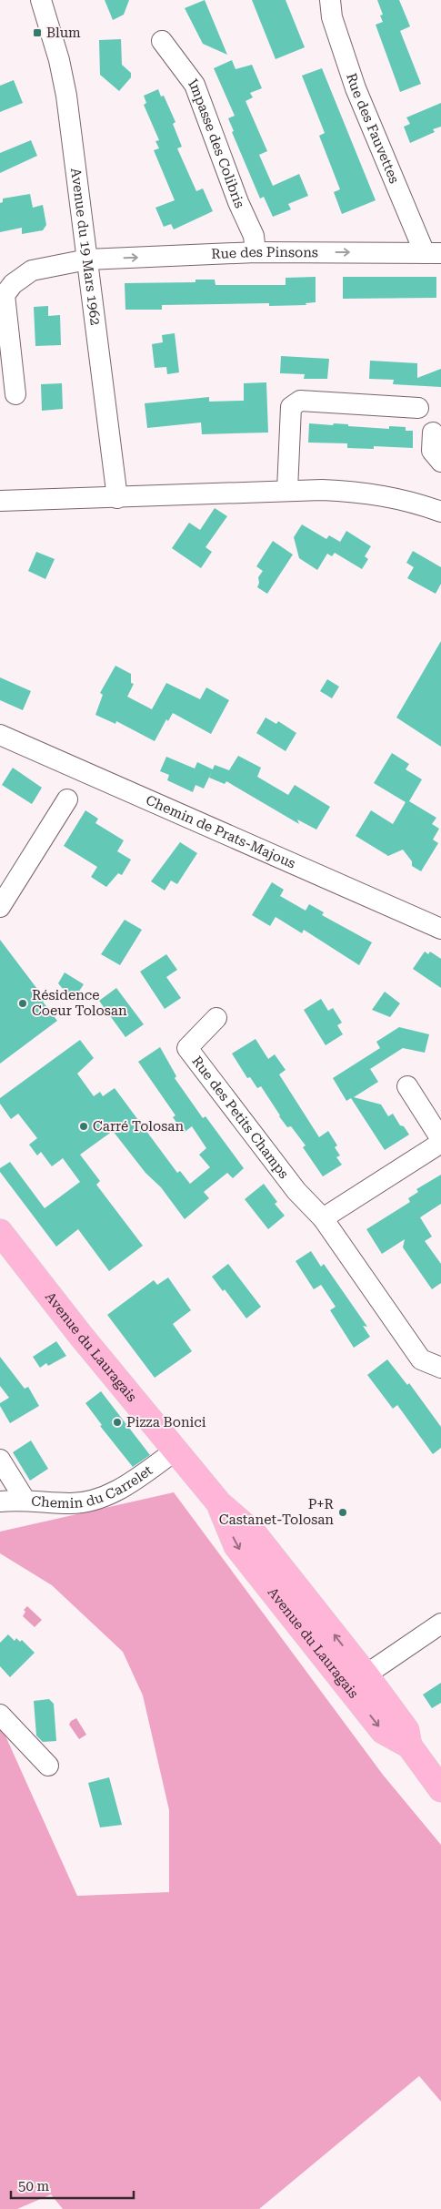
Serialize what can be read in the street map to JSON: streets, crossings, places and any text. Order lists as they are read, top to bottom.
{
  "streets": {
    "main road": ["Avenue du Lauragais"],
    "street": [
      "Rue des Fauvettes",
      "Impasse des Colibris",
      "Avenue du 19 Mars 1962",
      "Rue des Pinsons",
      "Chemin de Prats-Majous",
      "Rue des Petits Champs",
      "Chemin du Carrelet"
    ]
  },
  "crossings": [
    ["Rue des Fauvettes", "Rue des Pinsons"],
    ["Impasse des Colibris", "Rue des Pinsons"],
    ["Avenue du 19 Mars 1962", "Rue des Pinsons"],
    ["Avenue du Lauragais", "Chemin du Carrelet"]
  ],
  "one_way": ["Rue des Pinsons"],
  "places": {
    "transit": ["Blum"],
    "other": [
      "Résidence Coeur Tolosan",
      "Carré Tolosan",
      "Pizza Bonici",
      "P+R Castanet-Tolosan"
    ]
  },
  "scale_bar": "50 m"
}
